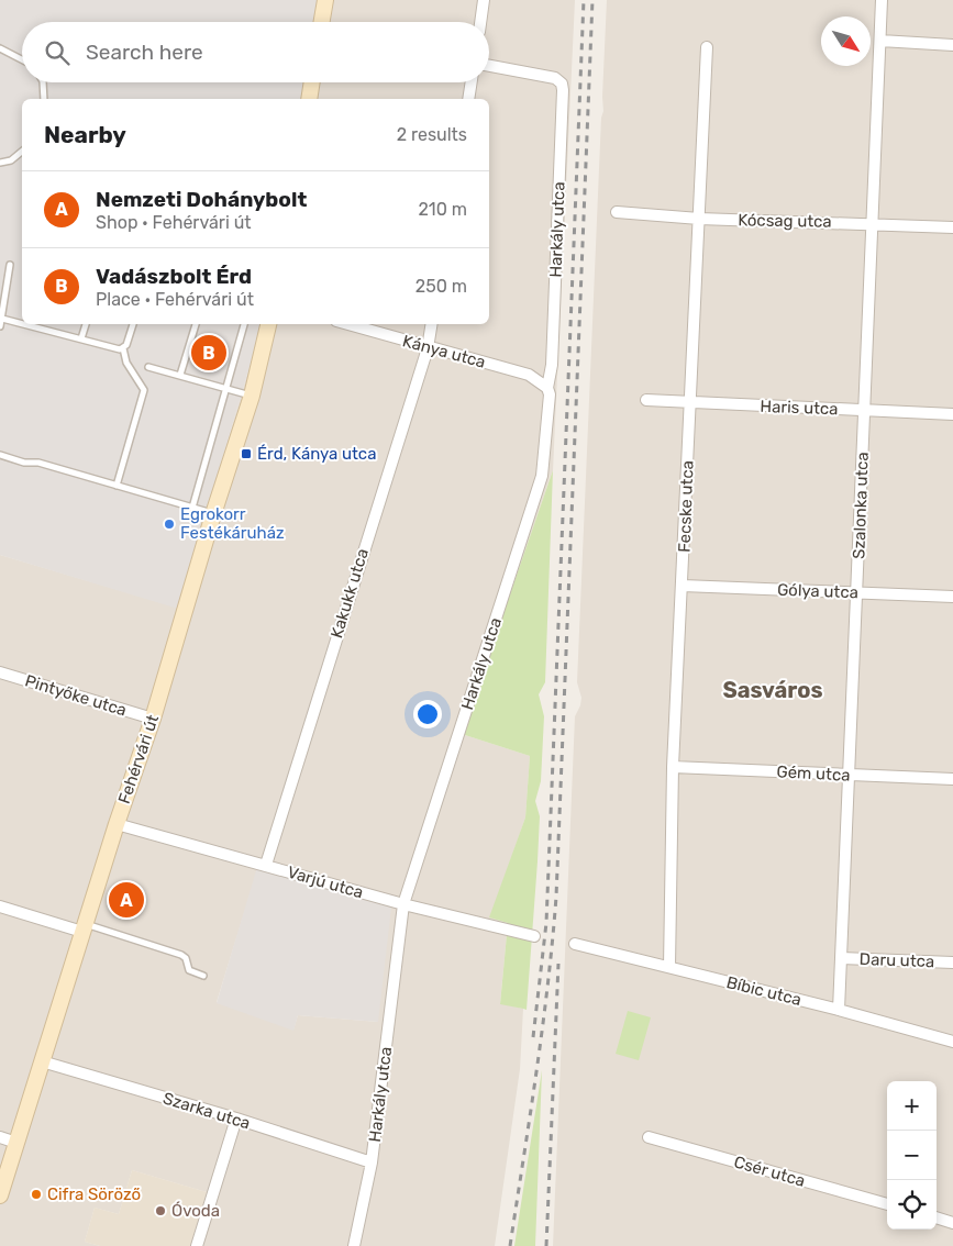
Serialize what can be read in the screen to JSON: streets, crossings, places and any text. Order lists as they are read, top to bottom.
{
  "streets": {
    "main road": ["Fehérvári út"],
    "street": [
      "Kócsag utca",
      "Harkály utca",
      "Kánya utca",
      "Haris utca",
      "Szalonka utca",
      "Fecske utca",
      "Gólya utca",
      "Kakukk utca",
      "Pintyőke utca",
      "Gém utca",
      "Varjú utca",
      "Daru utca",
      "Bíbic utca",
      "Szarka utca",
      "Csér utca"
    ]
  },
  "crossings": [
    ["Kócsag utca", "Szalonka utca"],
    ["Kócsag utca", "Fecske utca"],
    ["Harkály utca", "Kánya utca"],
    ["Harkály utca", "Varjú utca"],
    ["Harkály utca", "Szarka utca"],
    ["Kánya utca", "Kakukk utca"],
    ["Haris utca", "Szalonka utca"],
    ["Haris utca", "Fecske utca"],
    ["Szalonka utca", "Gólya utca"],
    ["Szalonka utca", "Gém utca"],
    ["Szalonka utca", "Daru utca"],
    ["Szalonka utca", "Bíbic utca"],
    ["Fecske utca", "Gólya utca"],
    ["Fecske utca", "Gém utca"],
    ["Fecske utca", "Bíbic utca"],
    ["Kakukk utca", "Varjú utca"],
    ["Pintyőke utca", "Fehérvári út"],
    ["Fehérvári út", "Varjú utca"],
    ["Fehérvári út", "Szarka utca"]
  ],
  "districts": ["Sasváros"],
  "places": {
    "transit": ["Érd, Kánya utca"],
    "other": ["Egrokorr Festékáruház", "Cifra Söröző", "Óvoda"]
  },
  "north": "bottom right",
  "page": {
    "search": "Search here",
    "heading": ["Nearby", "2 results"],
    "list": [
      {
        "mark": "A",
        "name": "Nemzeti Dohánybolt",
        "note": "Shop · Fehérvári út",
        "value": "210 m"
      },
      {
        "mark": "B",
        "name": "Vadászbolt Érd",
        "note": "Place · Fehérvári út",
        "value": "250 m"
      }
    ],
    "pins": ["B", "A"],
    "map_buttons": ["+", "−"]
  }
}
